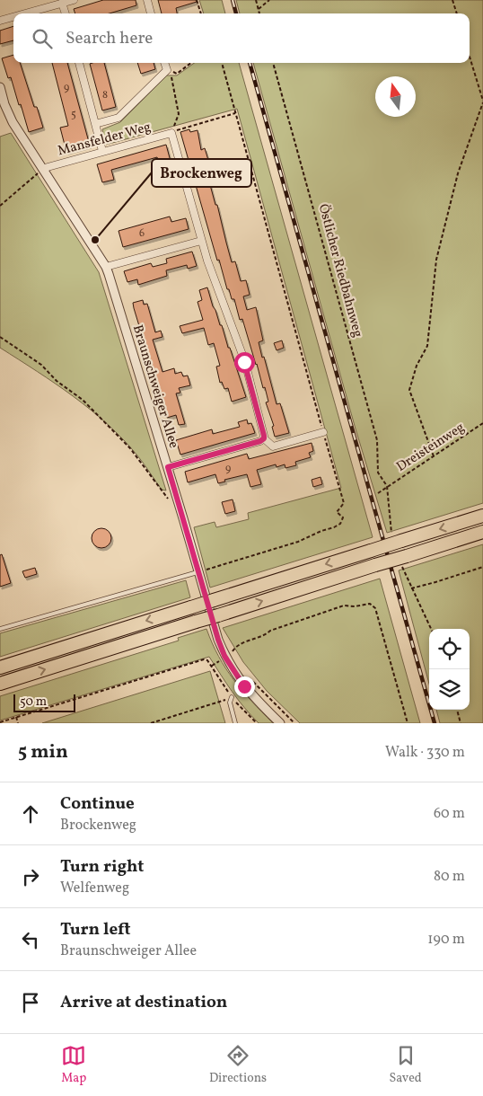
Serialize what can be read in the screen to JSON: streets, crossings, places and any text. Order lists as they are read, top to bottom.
{
  "streets": {
    "street": ["Mansfelder Weg", "Braunschweiger Allee"],
    "path": ["Östlicher Riedbahnweg", "Dreisteinweg"]
  },
  "crossings": [
    ["Mansfelder Weg", "Braunschweiger Allee"],
    ["Östlicher Riedbahnweg", "Dreisteinweg"]
  ],
  "places": ["Brockenweg"],
  "house_numbers": [
    "9",
    "8",
    "5",
    "6",
    "9"
  ],
  "scale_bar": "50 m",
  "north": "top",
  "page": {
    "search": "Search here",
    "scale": "50 m",
    "heading": ["5 min", "Walk · 330 m"],
    "list": [
      ["Continue", "Brockenweg", "60 m"],
      ["Turn right", "Welfenweg", "80 m"],
      ["Turn left", "Braunschweiger Allee", "190 m"],
      "Arrive at destination"
    ],
    "nav": ["Map", "Directions", "Saved"]
  }
}
